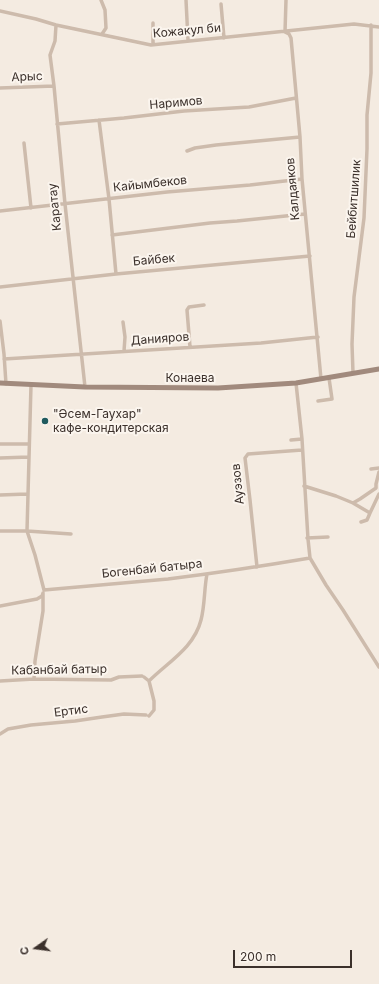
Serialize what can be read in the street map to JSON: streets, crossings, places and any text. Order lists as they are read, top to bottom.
{
  "streets": {
    "main road": ["Конаева"],
    "street": [
      "Кожакул би",
      "Арыс",
      "Наримов",
      "Кайымбеков",
      "Калдаяков",
      "Бейбитшилик",
      "Каратау",
      "Байбек",
      "Данияров",
      "Ауэзов",
      "Богенбай батыра",
      "Кабанбай батыр",
      "Ертис"
    ]
  },
  "crossings": [
    ["Кожакул би", "Калдаяков"],
    ["Кожакул би", "Бейбитшилик"],
    ["Кожакул би", "Каратау"],
    ["Арыс", "Каратау"],
    ["Наримов", "Калдаяков"],
    ["Наримов", "Каратау"],
    ["Кайымбеков", "Калдаяков"],
    ["Кайымбеков", "Каратау"],
    ["Калдаяков", "Байбек"],
    ["Калдаяков", "Данияров"],
    ["Калдаяков", "Конаева"],
    ["Бейбитшилик", "Конаева"],
    ["Каратау", "Байбек"],
    ["Каратау", "Данияров"],
    ["Каратау", "Конаева"],
    ["Ауэзов", "Богенбай батыра"],
    ["Кабанбай батыр", "Ертис"]
  ],
  "places": ["\"Әсем-Гаухар\" кафе-кондитерская"],
  "scale_bar": "200 m",
  "north": "left"
}
